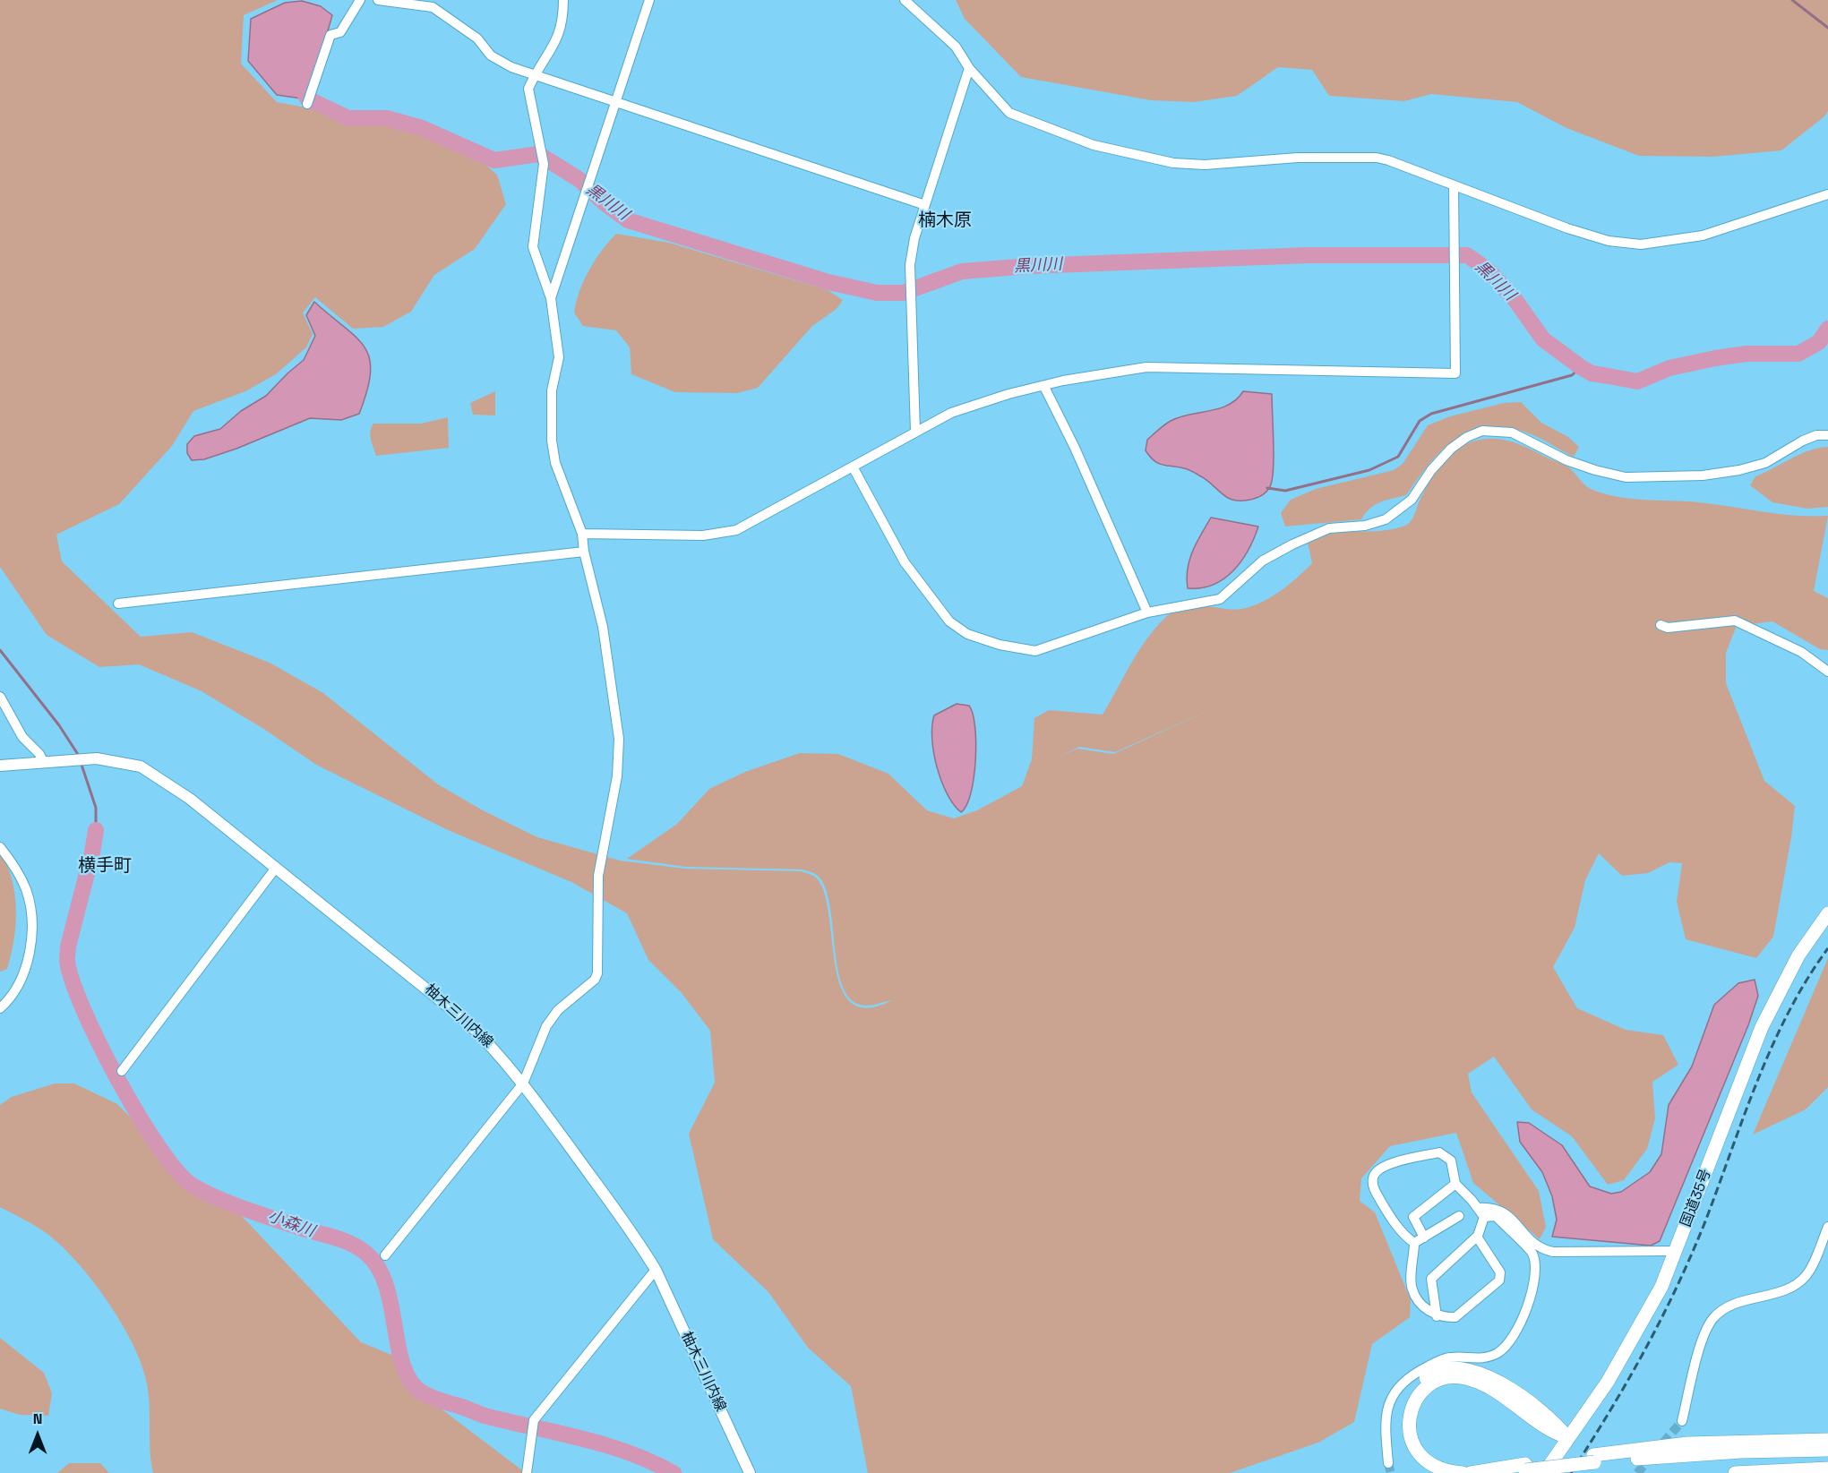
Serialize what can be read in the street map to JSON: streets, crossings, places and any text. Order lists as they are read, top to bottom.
{
  "streets": {
    "highway": ["国道35号"],
    "main road": ["柚木三川内線"]
  },
  "districts": ["楠木原", "横手町"],
  "water": ["黒川川", "小森川"],
  "north": "top"
}
